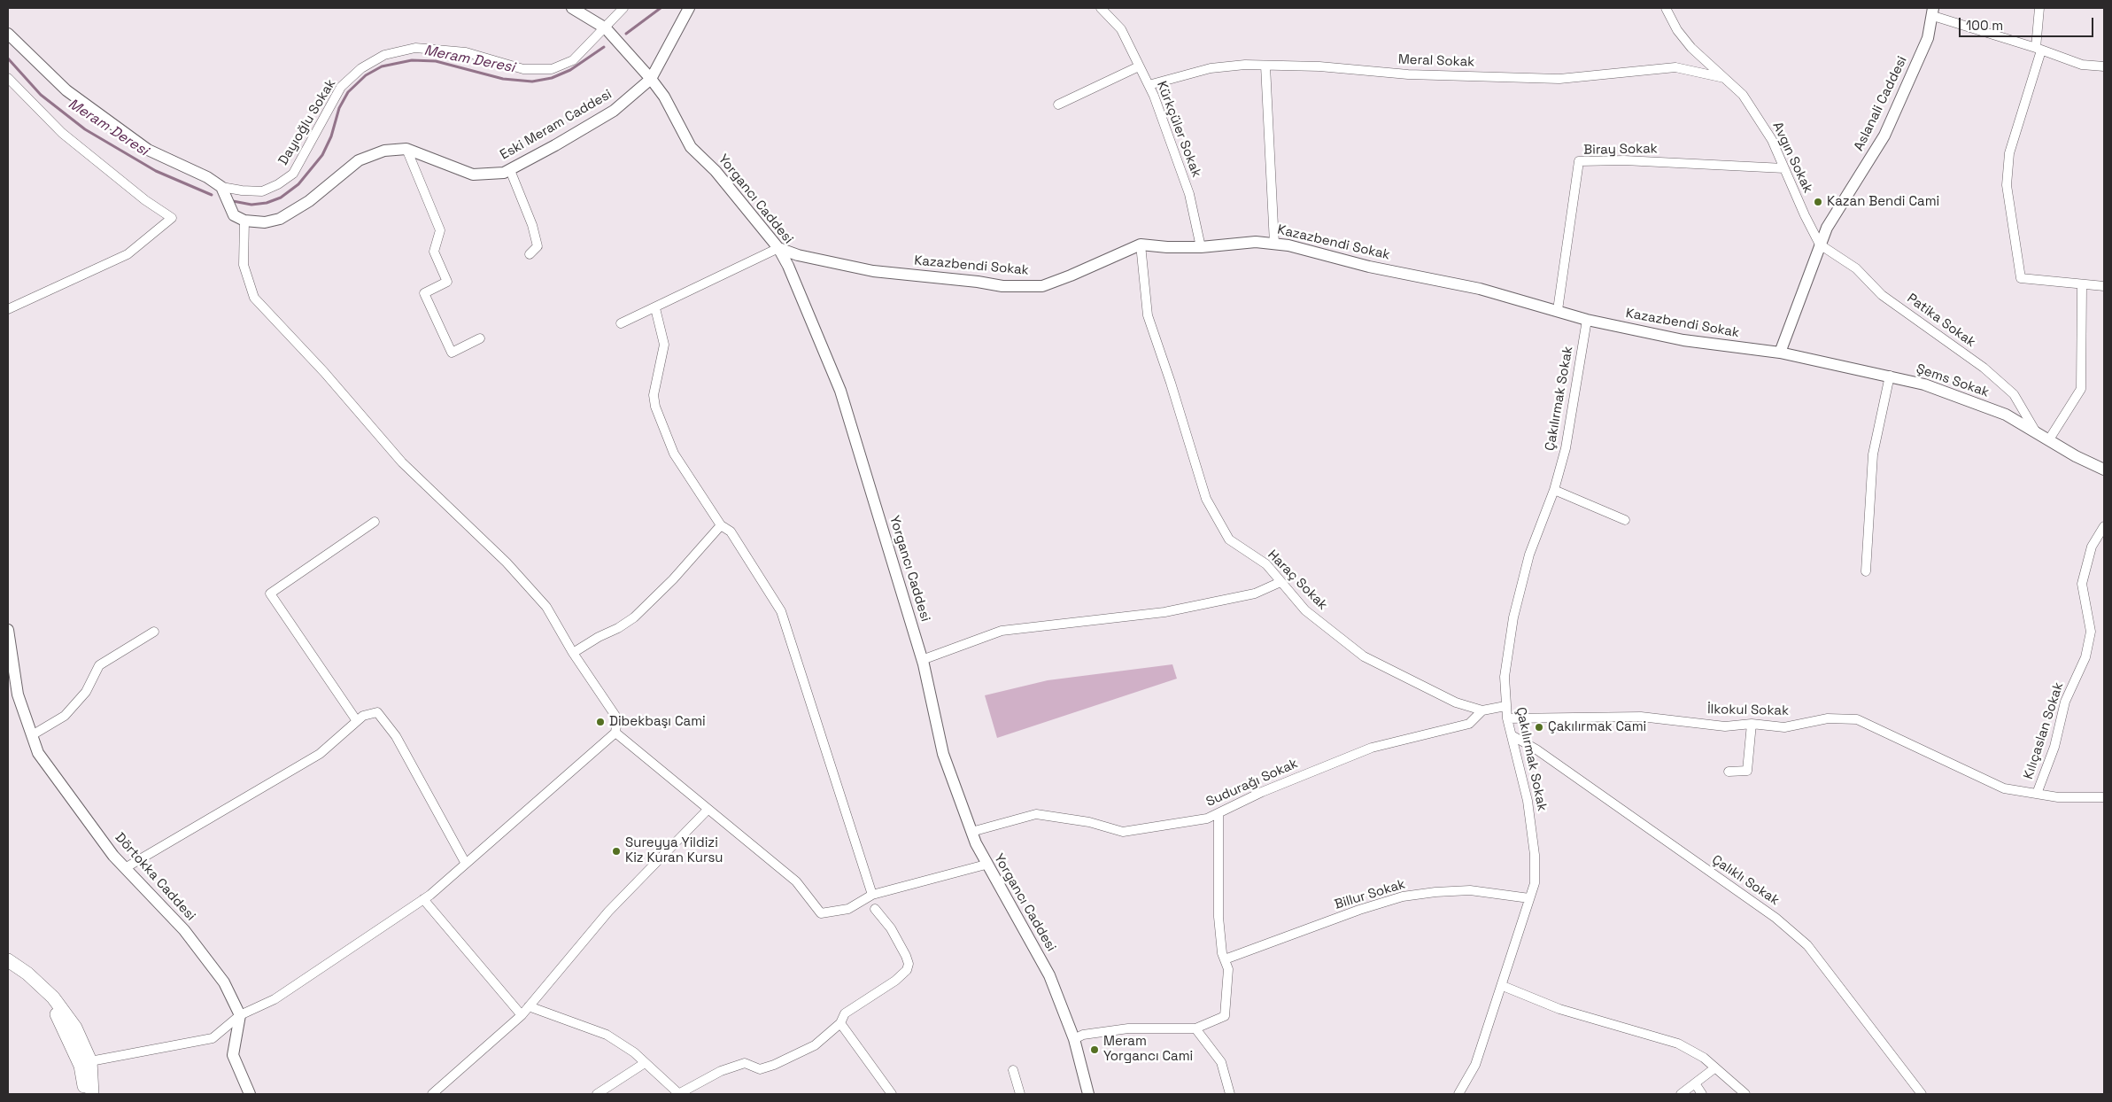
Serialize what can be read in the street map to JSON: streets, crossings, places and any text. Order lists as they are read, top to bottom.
{
  "streets": {
    "street": [
      "Meral Sokak",
      "Aslanali Caddesi",
      "Dayıoğlu Sokak",
      "Eski Meram Caddesi",
      "Kürkçüler Sokak",
      "Biray Sokak",
      "Avgın Sokak",
      "Yorgancı Caddesi",
      "Kazazbendi Sokak",
      "Patika Sokak",
      "Şems Sokak",
      "Çakılırmak Sokak",
      "Haraç Sokak",
      "İlkokul Sokak",
      "Kılıçaslan Sokak",
      "Sudurağı Sokak",
      "Dörtokka Caddesi",
      "Çalıklı Sokak",
      "Billur Sokak"
    ]
  },
  "crossings": [
    ["Meral Sokak", "Kürkçüler Sokak"],
    ["Meral Sokak", "Avgın Sokak"],
    ["Aslanali Caddesi", "Avgın Sokak"],
    ["Aslanali Caddesi", "Kazazbendi Sokak"],
    ["Aslanali Caddesi", "Patika Sokak"],
    ["Aslanali Caddesi", "Şems Sokak"],
    ["Dayıoğlu Sokak", "Yorgancı Caddesi"],
    ["Eski Meram Caddesi", "Yorgancı Caddesi"],
    ["Kürkçüler Sokak", "Kazazbendi Sokak"],
    ["Biray Sokak", "Avgın Sokak"],
    ["Biray Sokak", "Kazazbendi Sokak"],
    ["Avgın Sokak", "Patika Sokak"],
    ["Yorgancı Caddesi", "Kazazbendi Sokak"],
    ["Yorgancı Caddesi", "Sudurağı Sokak"],
    ["Kazazbendi Sokak", "Şems Sokak"],
    ["Kazazbendi Sokak", "Çakılırmak Sokak"],
    ["Kazazbendi Sokak", "Haraç Sokak"],
    ["Patika Sokak", "Şems Sokak"],
    ["Çakılırmak Sokak", "Haraç Sokak"],
    ["Çakılırmak Sokak", "İlkokul Sokak"],
    ["Çakılırmak Sokak", "Çalıklı Sokak"],
    ["Çakılırmak Sokak", "Billur Sokak"],
    ["Haraç Sokak", "Sudurağı Sokak"],
    ["İlkokul Sokak", "Kılıçaslan Sokak"]
  ],
  "water": ["Meram Deresi"],
  "places": [
    "Kazan Bendi Cami",
    "Dibekbaşı Cami",
    "Çakılırmak Cami",
    "Sureyya Yildizi Kiz Kuran Kursu",
    "Meram Yorgancı Cami"
  ],
  "scale_bar": "100 m"
}
